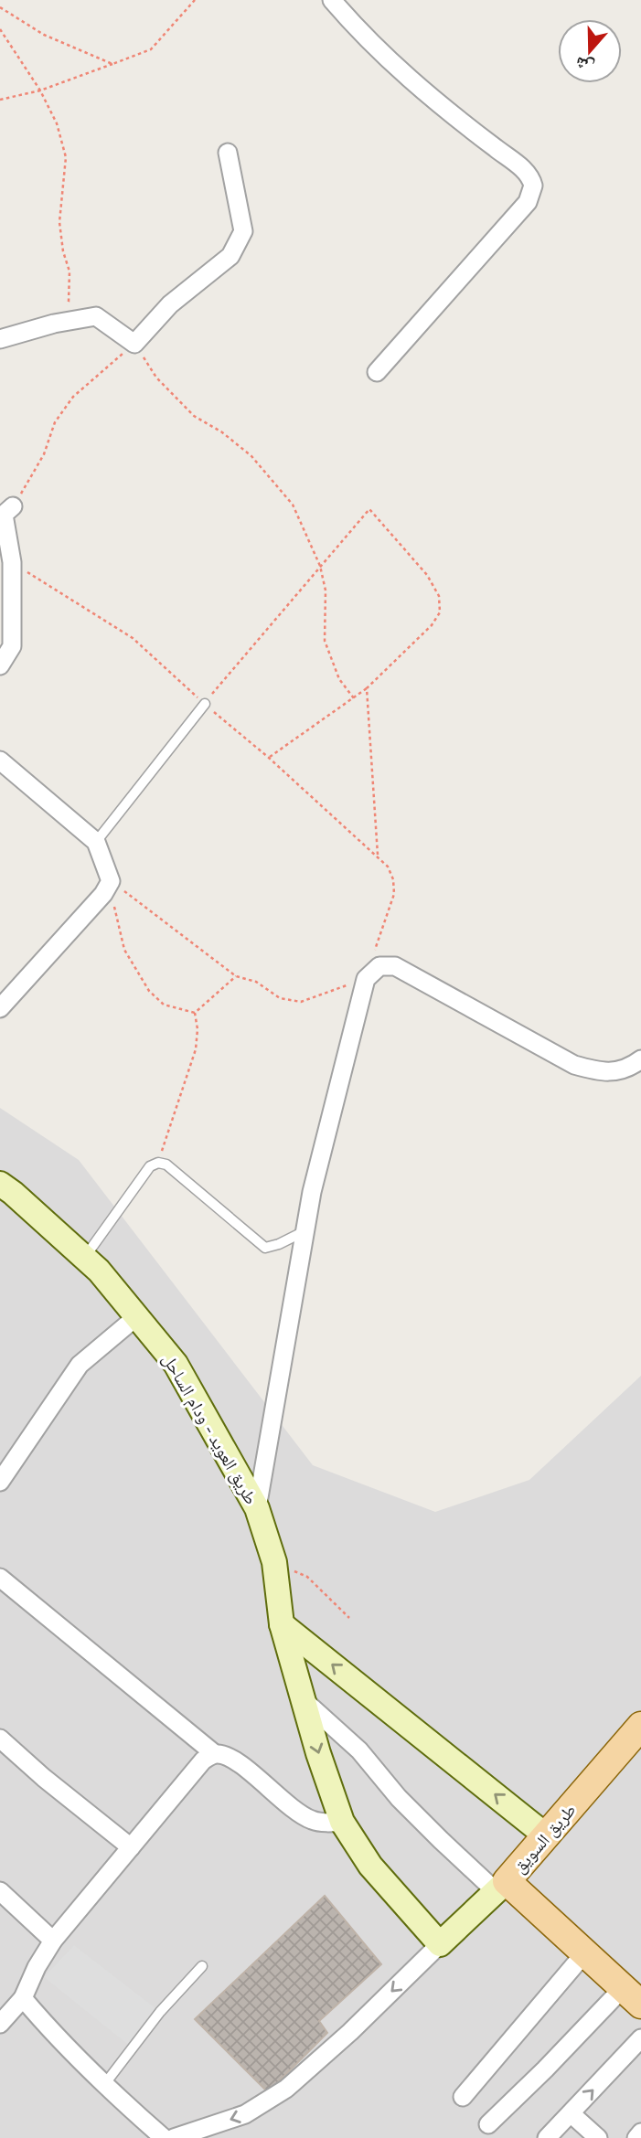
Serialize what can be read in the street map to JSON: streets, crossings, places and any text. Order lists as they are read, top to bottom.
{
  "streets": {
    "main road": ["طريق العويد - ودام الساحل", "طريق السويق"]
  },
  "crossings": [
    ["طريق العويد - ودام الساحل", "طريق السويق"]
  ],
  "north": "bottom"
}
